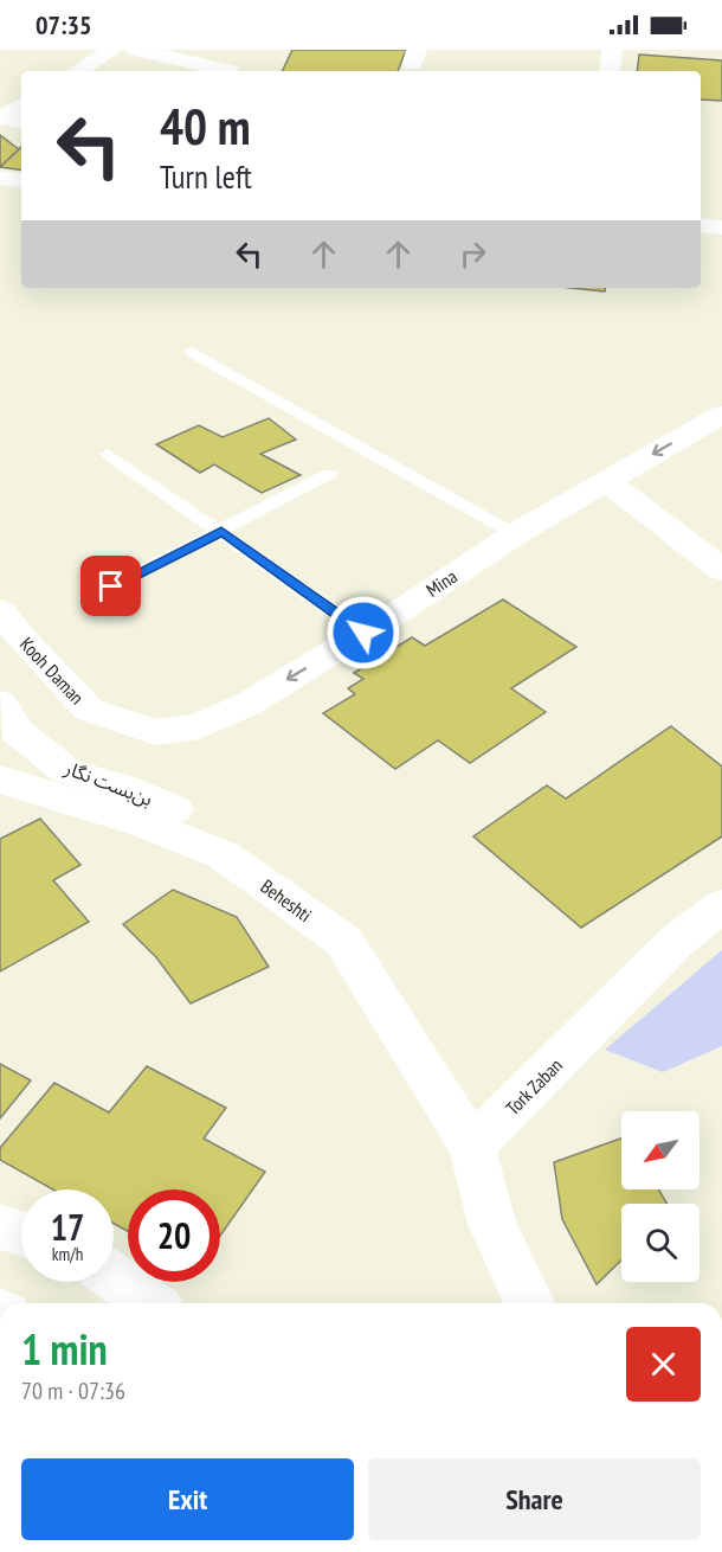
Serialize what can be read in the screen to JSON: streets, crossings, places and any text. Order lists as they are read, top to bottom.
{
  "streets": {
    "street": [
      "Mina",
      "Kooh Daman",
      "بن‌بست نگار",
      "Beheshti",
      "Tork Zaban"
    ]
  },
  "crossings": [
    ["Mina", "Kooh Daman"],
    ["بن‌بست نگار", "Beheshti"],
    ["Beheshti", "Tork Zaban"]
  ],
  "one_way": ["Mina"],
  "north": "bottom left",
  "page": {
    "status": "07:35",
    "turn": ["40 m", "Turn left"],
    "speed": "17 km/h",
    "limit": "20",
    "heading": ["1 min", "70 m · 07:36"],
    "buttons": ["Exit", "Share"]
  }
}
